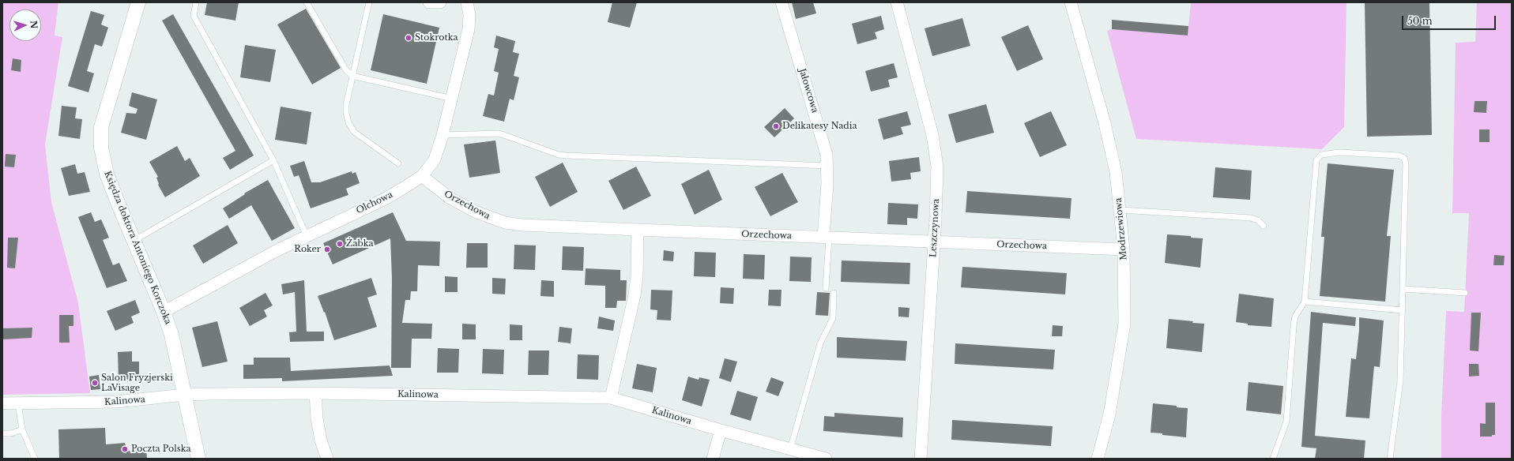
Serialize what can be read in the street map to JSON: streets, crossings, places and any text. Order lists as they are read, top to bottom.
{
  "streets": {
    "street": [
      "Jałowcowa",
      "Olchowa",
      "Orzechowa",
      "Leszczynowa",
      "Modrzewiowa",
      "Księdza doktora Antoniego Korczoka",
      "Kalinowa"
    ]
  },
  "crossings": [
    ["Jałowcowa", "Orzechowa"],
    ["Olchowa", "Orzechowa"],
    ["Olchowa", "Księdza doktora Antoniego Korczoka"],
    ["Orzechowa", "Leszczynowa"],
    ["Orzechowa", "Modrzewiowa"],
    ["Księdza doktora Antoniego Korczoka", "Kalinowa"]
  ],
  "places": [
    "Stokrotka",
    "Delikatesy Nadia",
    "Żabka",
    "Roker",
    "Salon Fryzjerski LaVisage",
    "Poczta Polska"
  ],
  "scale_bar": "50 m",
  "north": "right"
}
